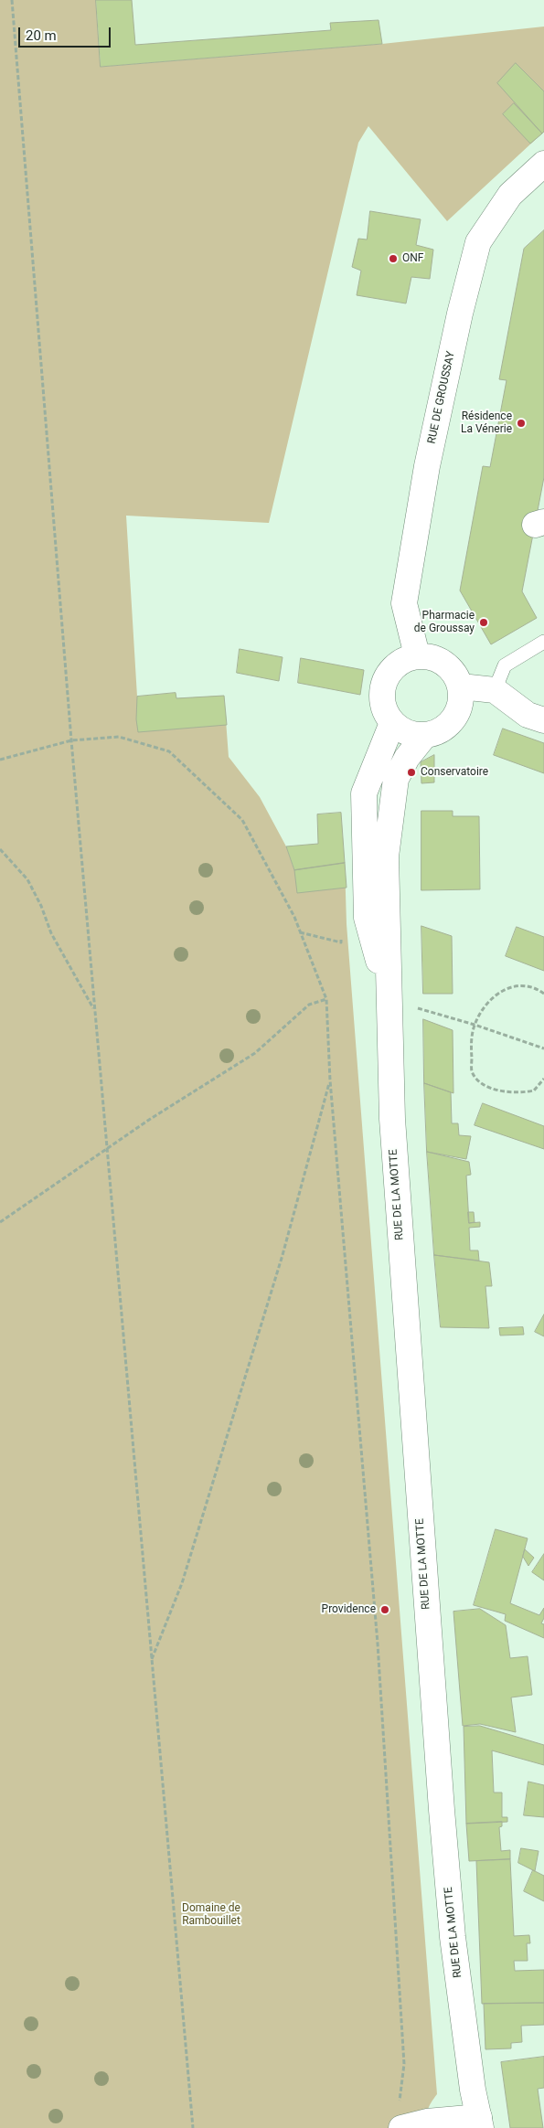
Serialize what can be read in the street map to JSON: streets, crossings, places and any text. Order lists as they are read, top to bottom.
{
  "streets": {
    "street": ["RUE DE GROUSSAY", "RUE DE LA MOTTE"]
  },
  "crossings": [
    ["RUE DE GROUSSAY", "RUE DE LA MOTTE"]
  ],
  "parks": ["Domaine de Rambouillet"],
  "places": [
    "ONF",
    "Résidence La Vénerie",
    "Pharmacie de Groussay",
    "Conservatoire",
    "Providence"
  ],
  "scale_bar": "20 m"
}
